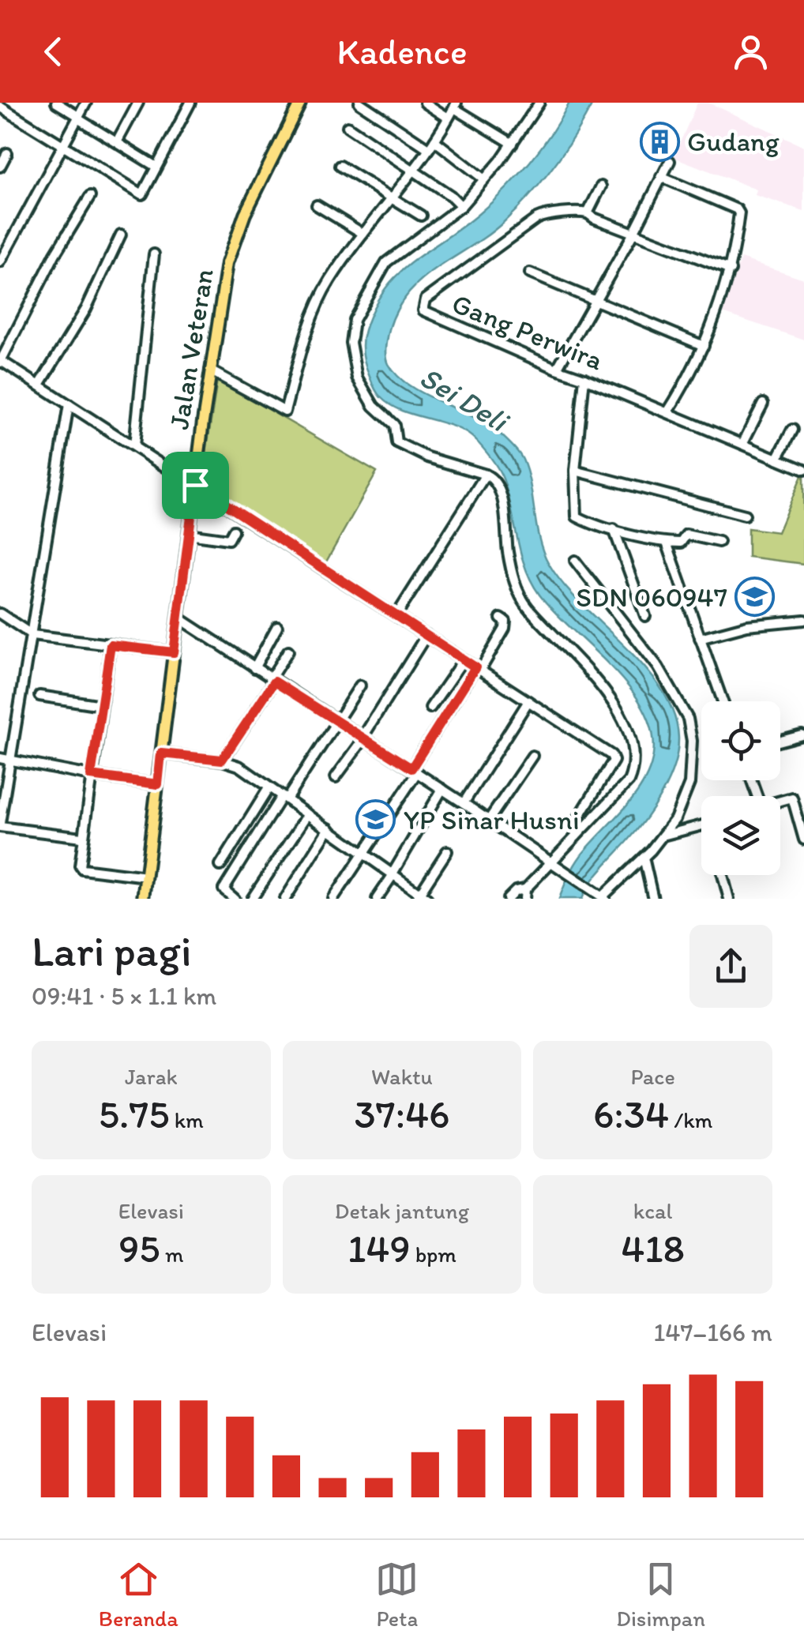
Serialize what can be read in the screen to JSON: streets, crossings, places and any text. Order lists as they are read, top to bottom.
{
  "streets": {
    "main road": ["Jalan Veteran"],
    "street": ["Gang Perwira"]
  },
  "water": ["Sei Deli"],
  "places": {
    "building": ["Gudang"],
    "school or university": ["SDN 060947", "YP Sinar Husni"]
  },
  "page": {
    "header": "Kadence",
    "heading": ["Lari pagi", "09:41 · 5 × 1.1 km"],
    "stats": [
      ["Jarak", "5.75 km"],
      ["Waktu", "37:46"],
      ["Pace", "6:34 /km"],
      ["Elevasi", "95 m"],
      ["Detak jantung", "149 bpm"],
      ["kcal", "418"]
    ],
    "chart": ["Elevasi", "147–166 m"],
    "tabs": ["Beranda", "Peta", "Disimpan"]
  }
}
